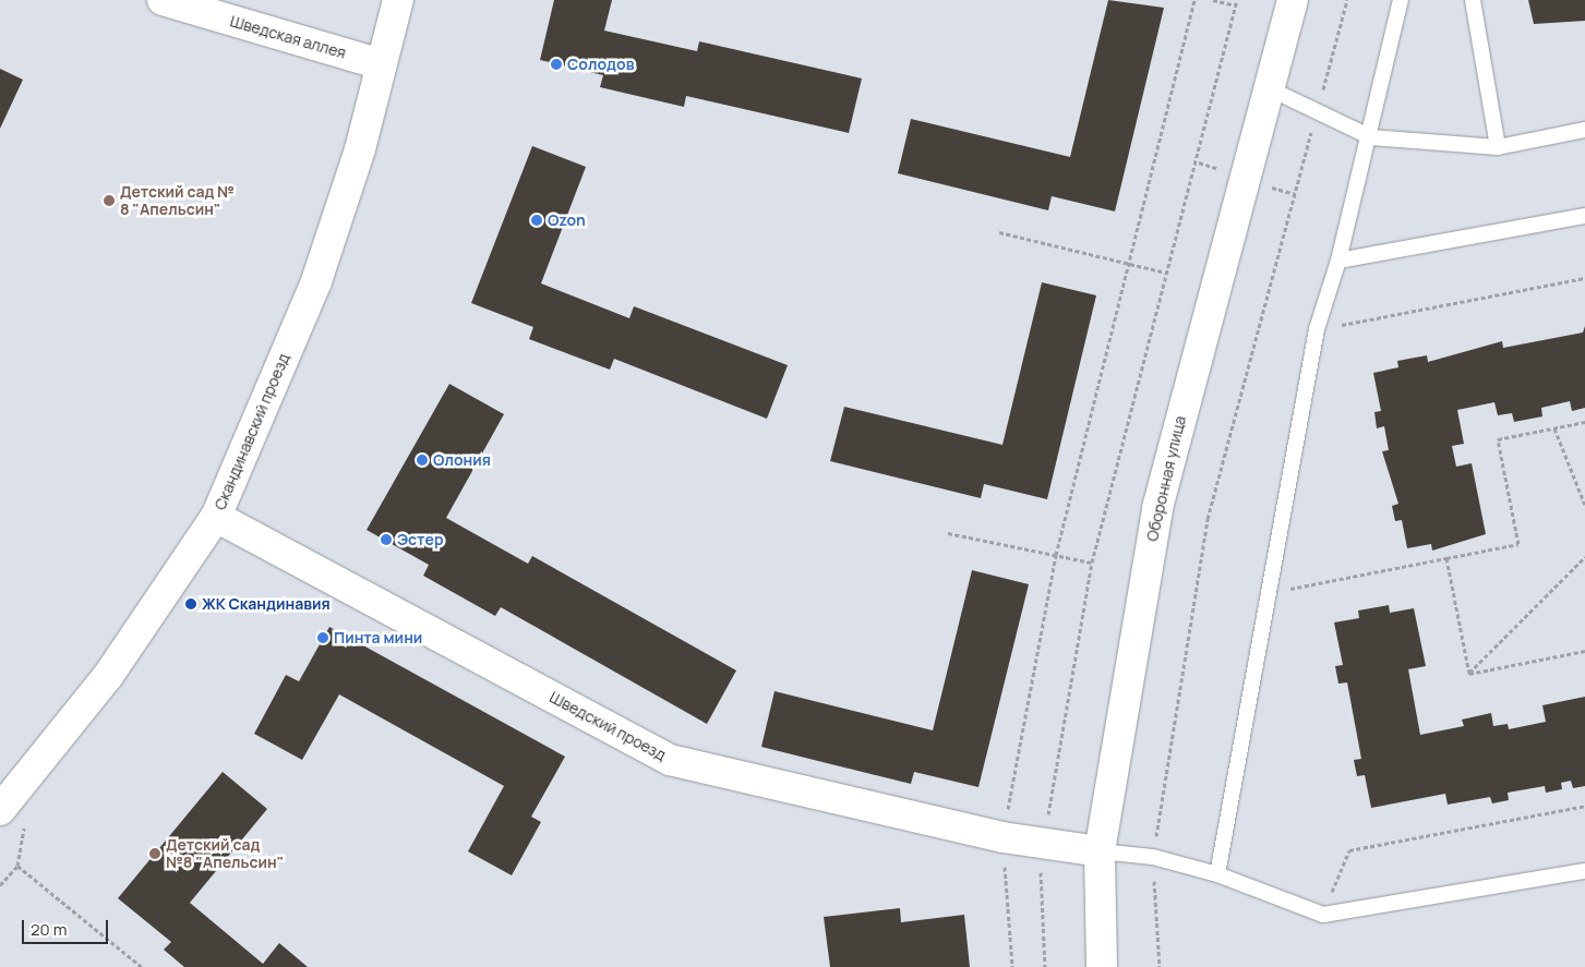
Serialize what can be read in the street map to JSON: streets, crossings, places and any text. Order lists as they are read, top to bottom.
{
  "streets": {
    "street": [
      "Шведская аллея",
      "Скандинавский проезд",
      "Оборонная улица",
      "Шведский проезд"
    ]
  },
  "crossings": [
    ["Шведская аллея", "Скандинавский проезд"],
    ["Скандинавский проезд", "Шведский проезд"],
    ["Оборонная улица", "Шведский проезд"]
  ],
  "places": [
    "Солодов",
    "Детский сад № 8 \"Апельсин\"",
    "Ozon",
    "Олония",
    "Эстер",
    "ЖК Скандинавия",
    "Пинта мини",
    "Детский сад №8 \"Апельсин\""
  ],
  "scale_bar": "20 m"
}
